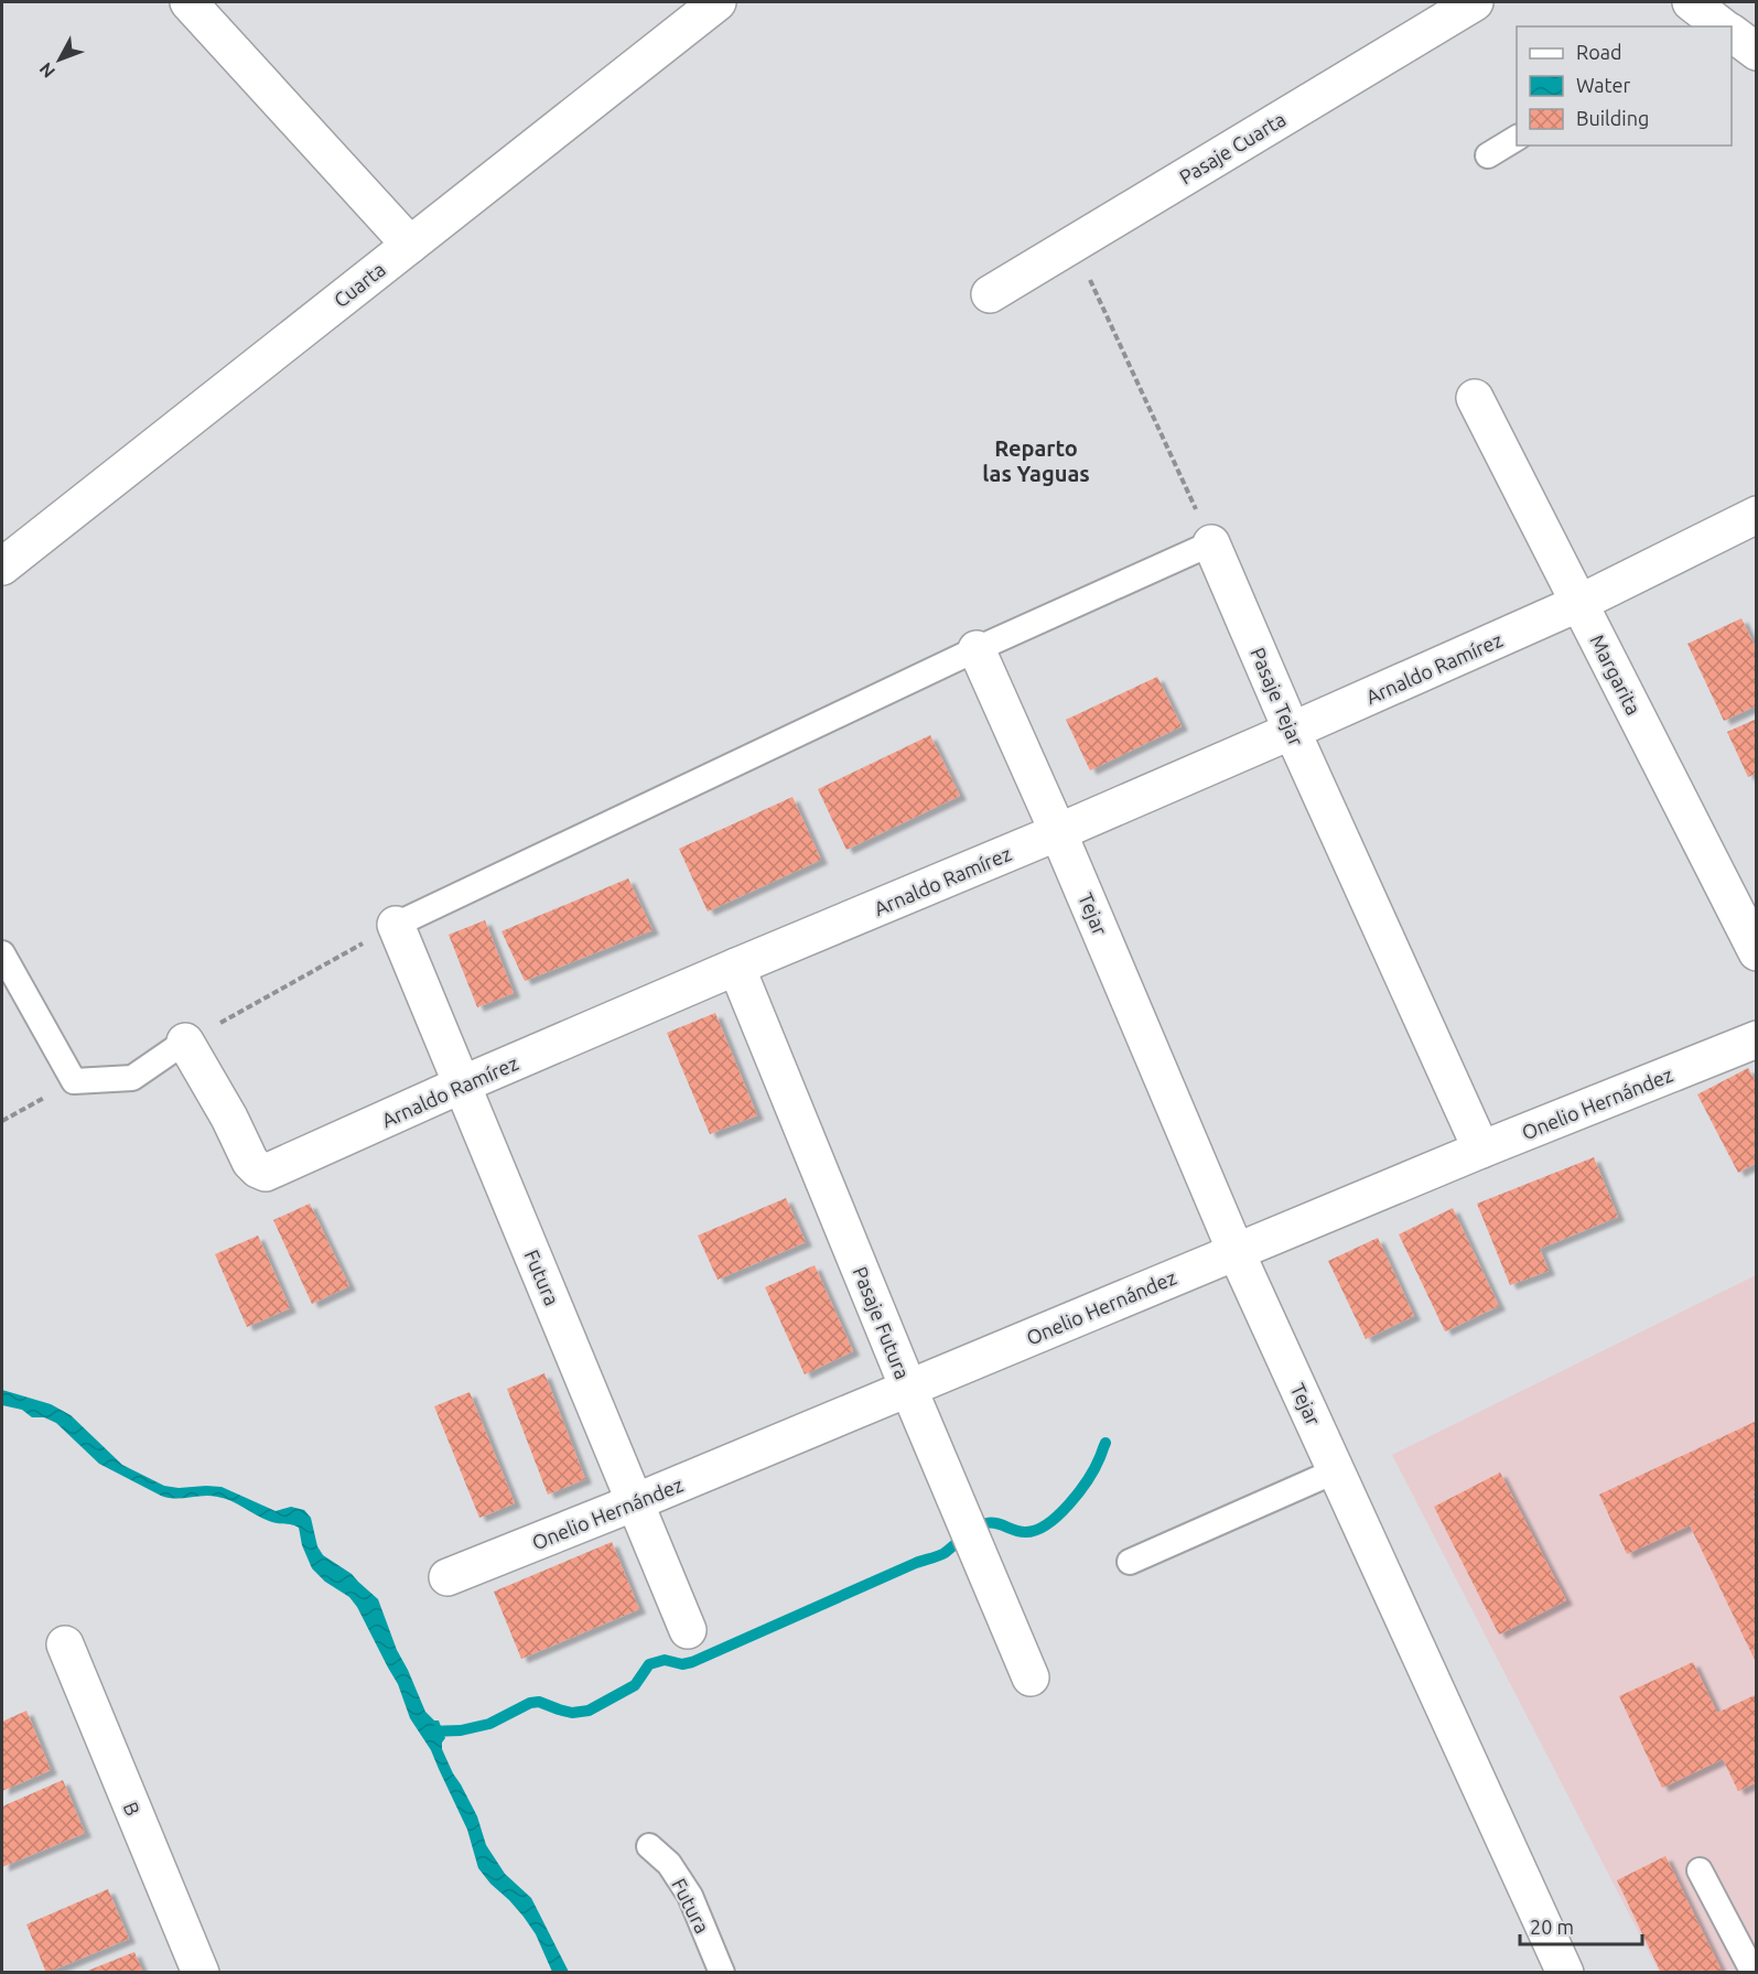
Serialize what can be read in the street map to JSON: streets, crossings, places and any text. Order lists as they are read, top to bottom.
{
  "streets": {
    "street": [
      "Pasaje Cuarta",
      "Cuarta",
      "Arnaldo Ramírez",
      "Margarita",
      "Pasaje Tejar",
      "Tejar",
      "Onelio Hernández",
      "Futura",
      "Pasaje Futura",
      "B"
    ]
  },
  "crossings": [
    ["Arnaldo Ramírez", "Margarita"],
    ["Arnaldo Ramírez", "Pasaje Tejar"],
    ["Arnaldo Ramírez", "Tejar"],
    ["Arnaldo Ramírez", "Futura"],
    ["Arnaldo Ramírez", "Pasaje Futura"],
    ["Pasaje Tejar", "Onelio Hernández"],
    ["Tejar", "Onelio Hernández"],
    ["Onelio Hernández", "Futura"],
    ["Onelio Hernández", "Pasaje Futura"]
  ],
  "districts": ["Reparto las Yaguas"],
  "legend": ["Road", "Water", "Building"],
  "scale_bar": "20 m",
  "north": "bottom left"
}
